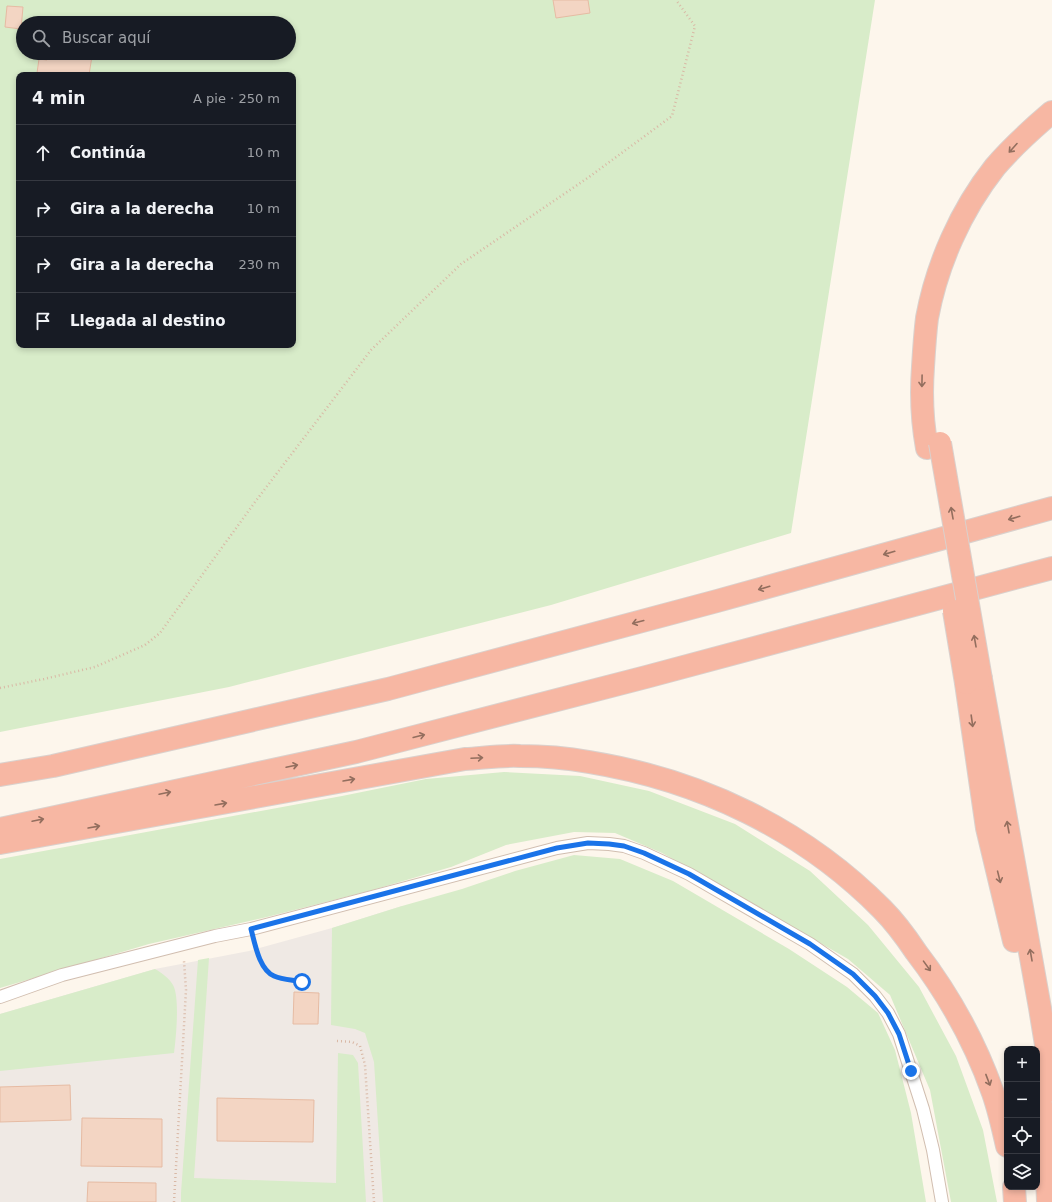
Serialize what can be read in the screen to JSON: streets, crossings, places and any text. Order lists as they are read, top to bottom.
{
  "page": {
    "search": "Buscar aquí",
    "heading": ["4 min", "A pie · 250 m"],
    "list": [
      ["Continúa", "10 m"],
      ["Gira a la derecha", "10 m"],
      ["Gira a la derecha", "230 m"],
      "Llegada al destino"
    ],
    "map_buttons": ["+", "−"]
  }
}
